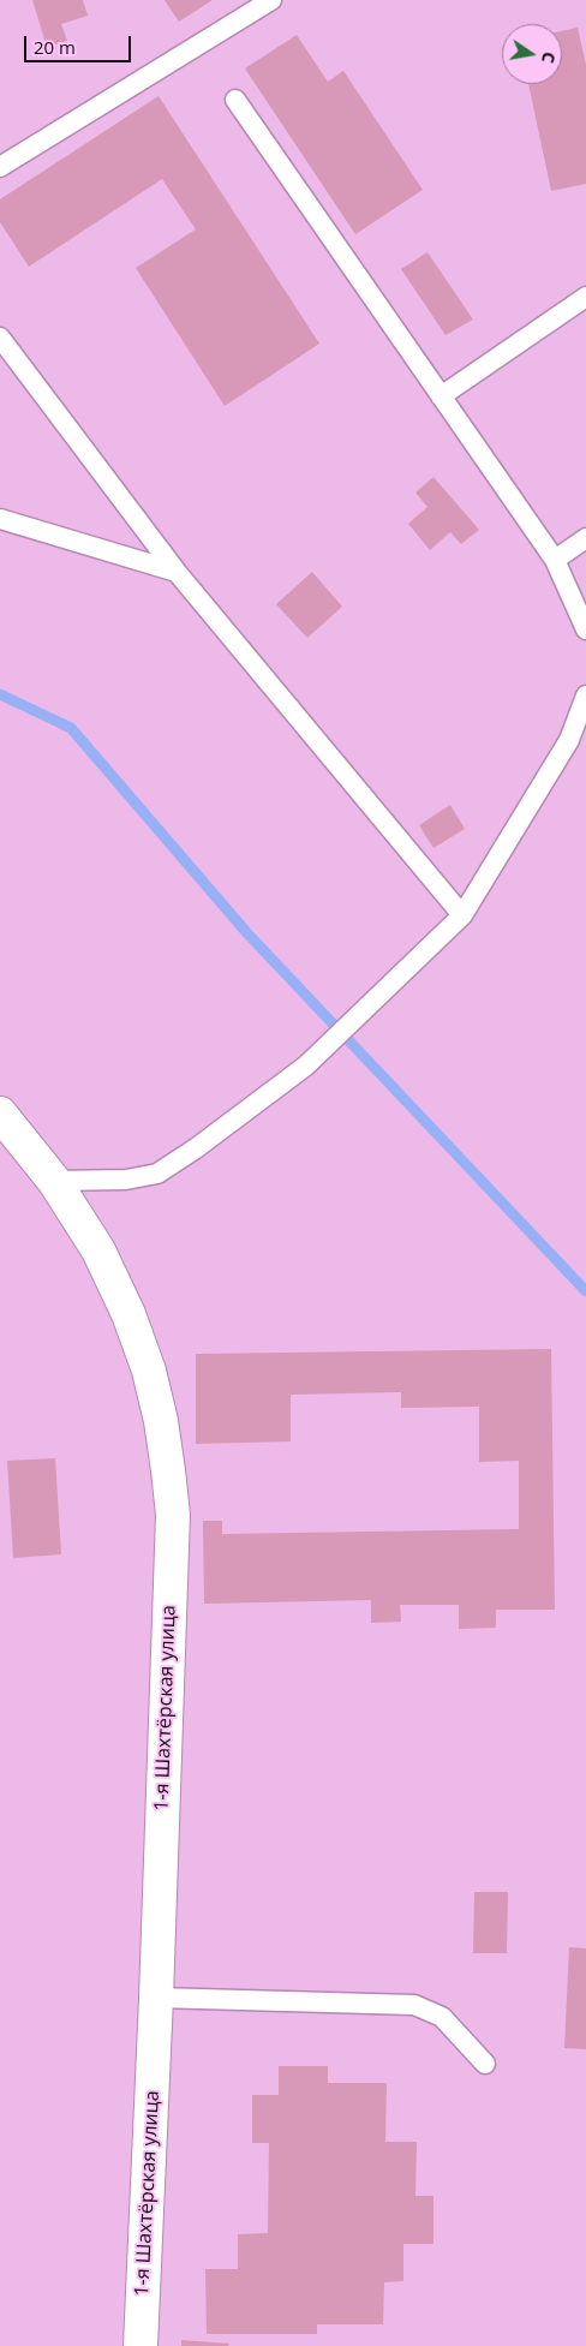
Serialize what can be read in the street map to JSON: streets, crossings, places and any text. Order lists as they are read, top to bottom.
{
  "streets": {
    "street": ["1-я Шахтёрская улица"]
  },
  "scale_bar": "20 m",
  "north": "right"
}
